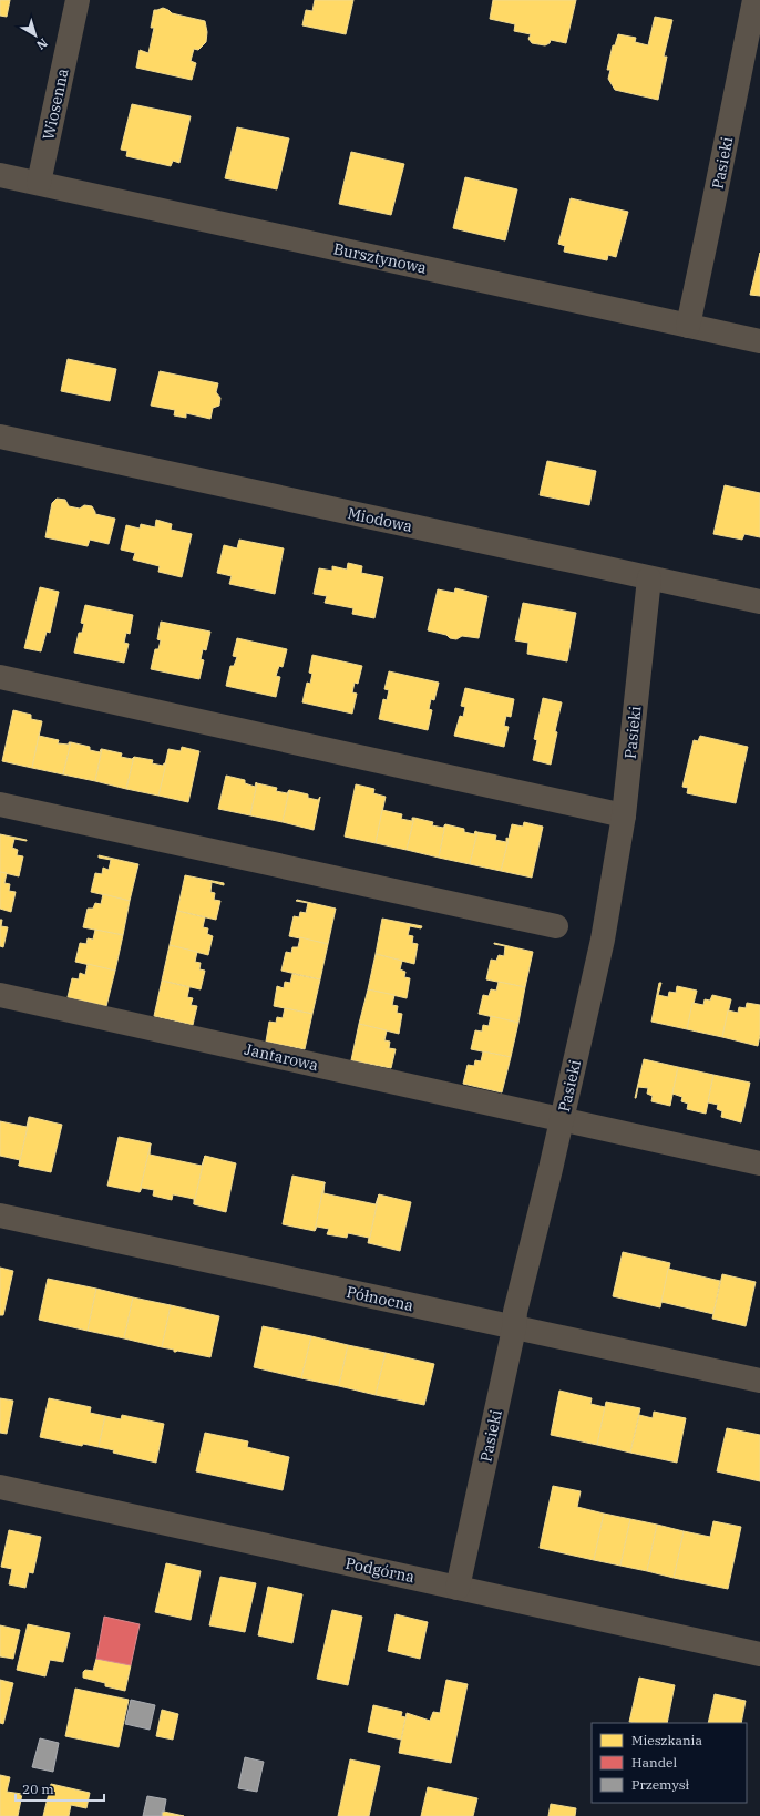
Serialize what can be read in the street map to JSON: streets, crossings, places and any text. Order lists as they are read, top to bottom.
{
  "streets": {
    "street": [
      "Wiosenna",
      "Pasieki",
      "Bursztynowa",
      "Miodowa",
      "Jantarowa",
      "Północna",
      "Podgórna"
    ]
  },
  "crossings": [
    ["Wiosenna", "Bursztynowa"],
    ["Pasieki", "Bursztynowa"],
    ["Pasieki", "Miodowa"],
    ["Pasieki", "Jantarowa"],
    ["Pasieki", "Północna"],
    ["Pasieki", "Podgórna"]
  ],
  "legend": ["Mieszkania", "Handel", "Przemysł"],
  "scale_bar": "20 m",
  "north": "bottom right"
}
